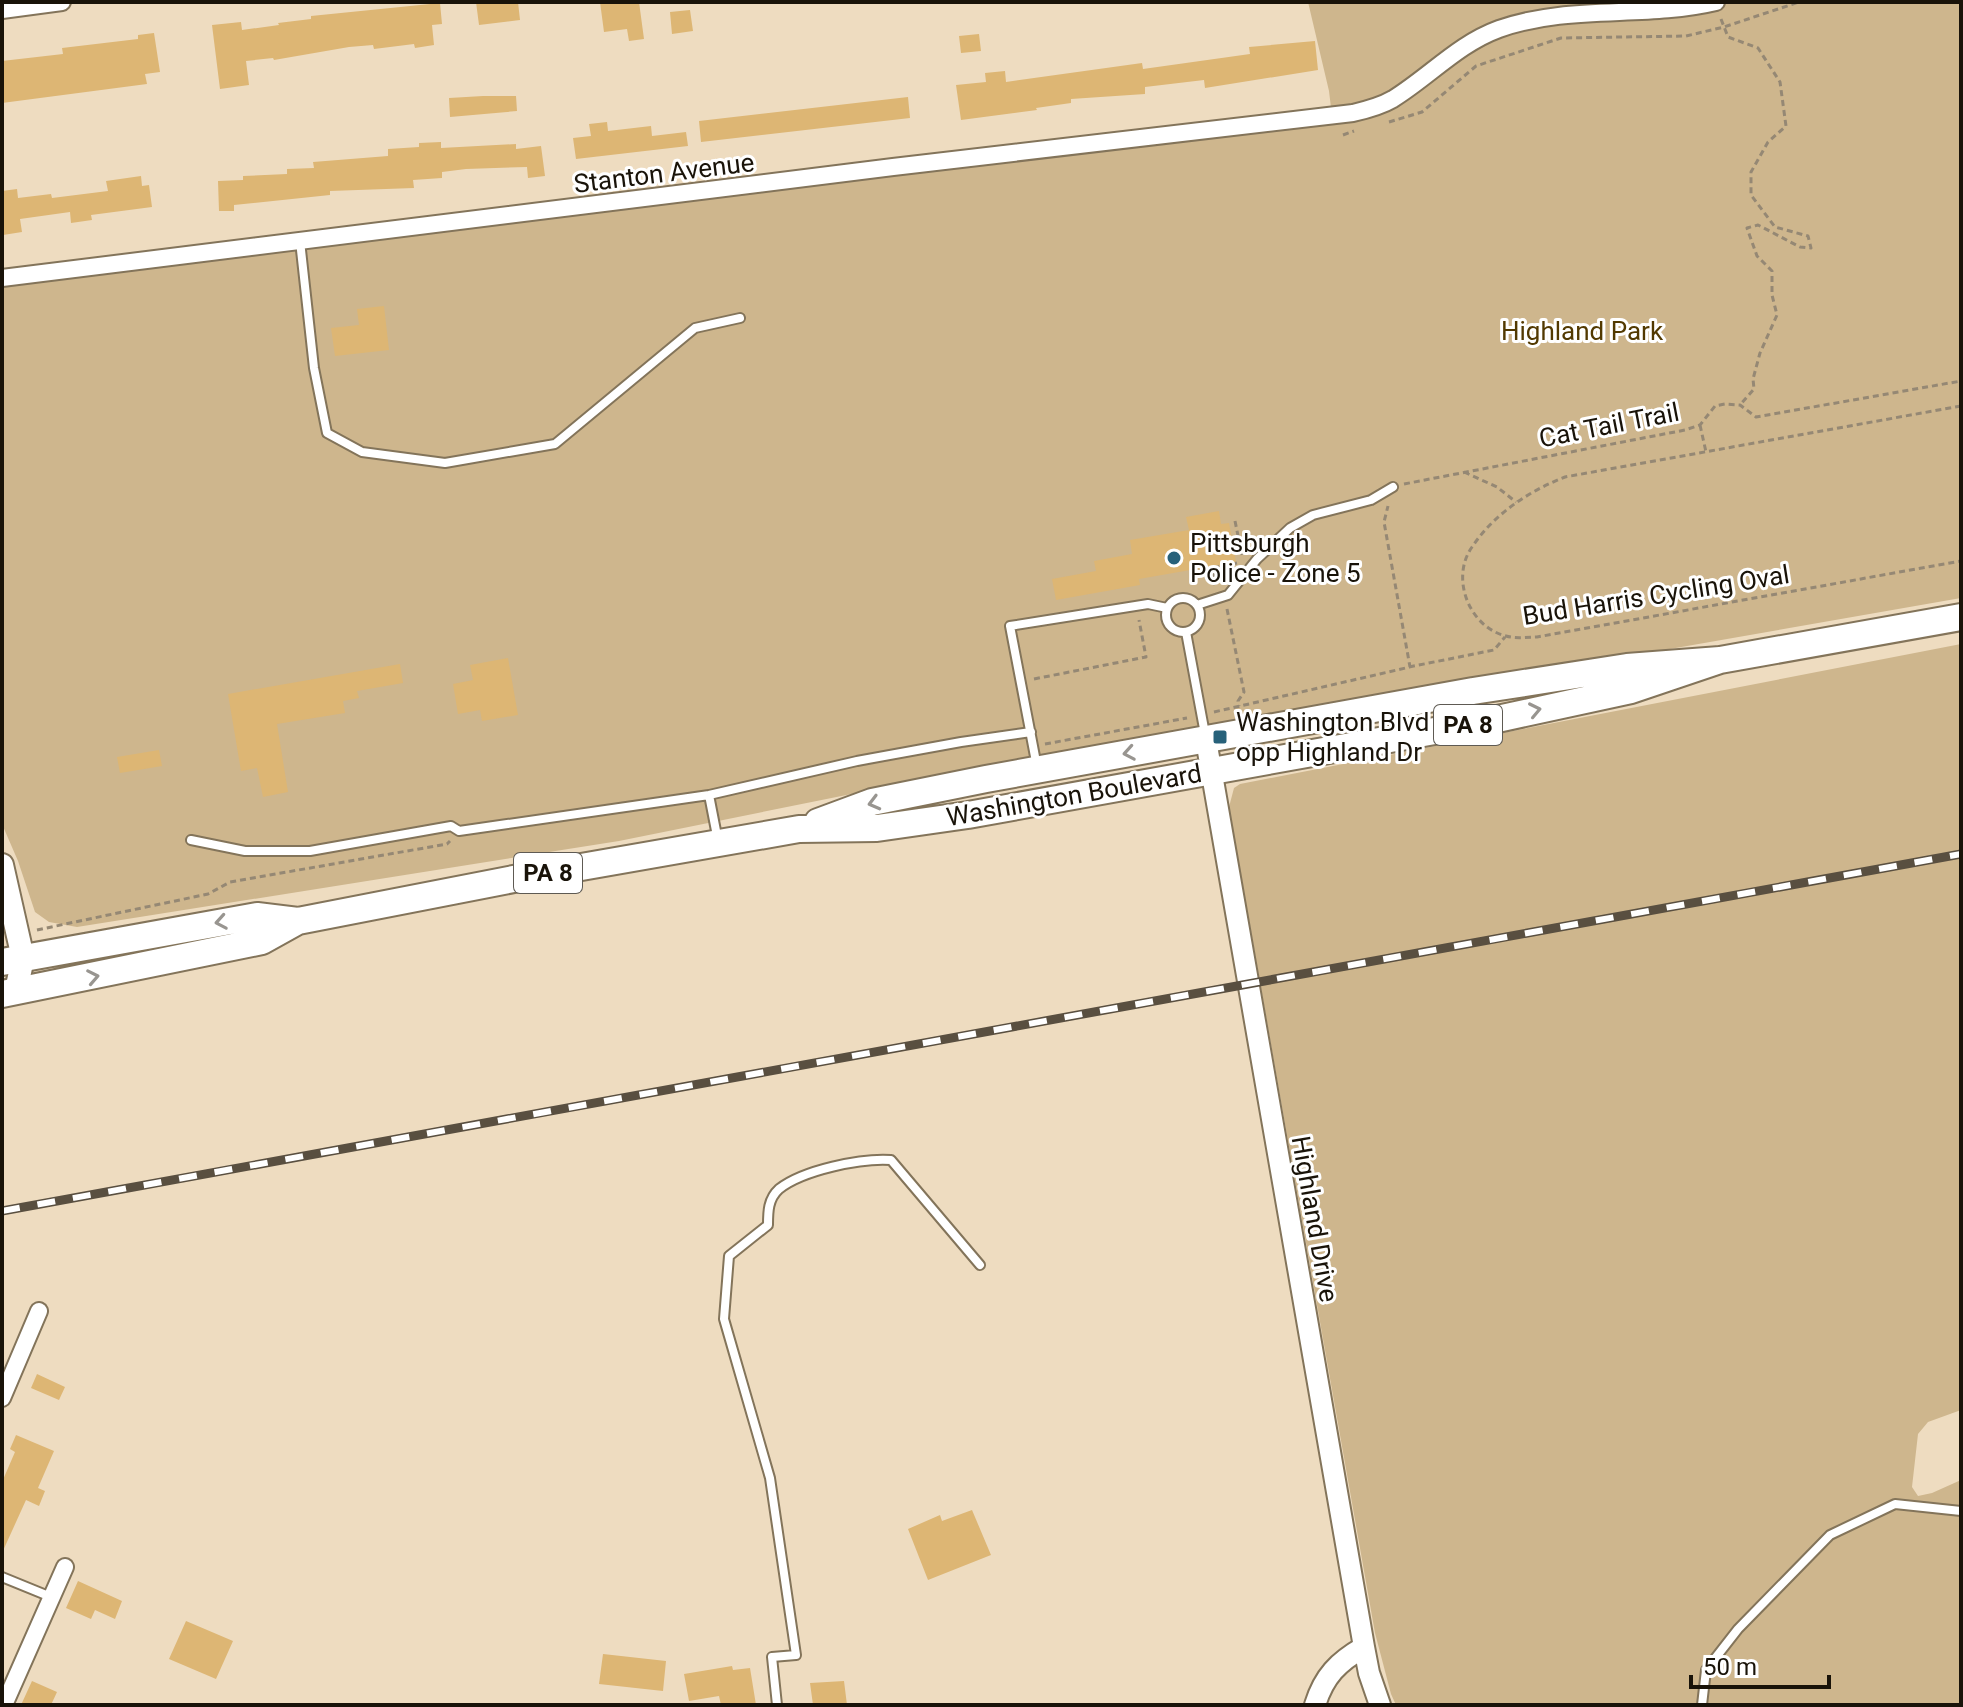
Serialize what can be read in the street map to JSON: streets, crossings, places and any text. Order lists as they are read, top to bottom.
{
  "streets": {
    "highway": ["PA 8", "Washington Boulevard"],
    "street": ["Stanton Avenue", "Highland Drive"],
    "path": ["Cat Tail Trail", "Bud Harris Cycling Oval"]
  },
  "crossings": [
    ["Washington Boulevard", "Highland Drive"]
  ],
  "parks": ["Highland Park"],
  "places": {
    "other": ["Pittsburgh Police - Zone 5"],
    "transit": ["Washington Blvd opp Highland Dr"]
  },
  "scale_bar": "50 m"
}
